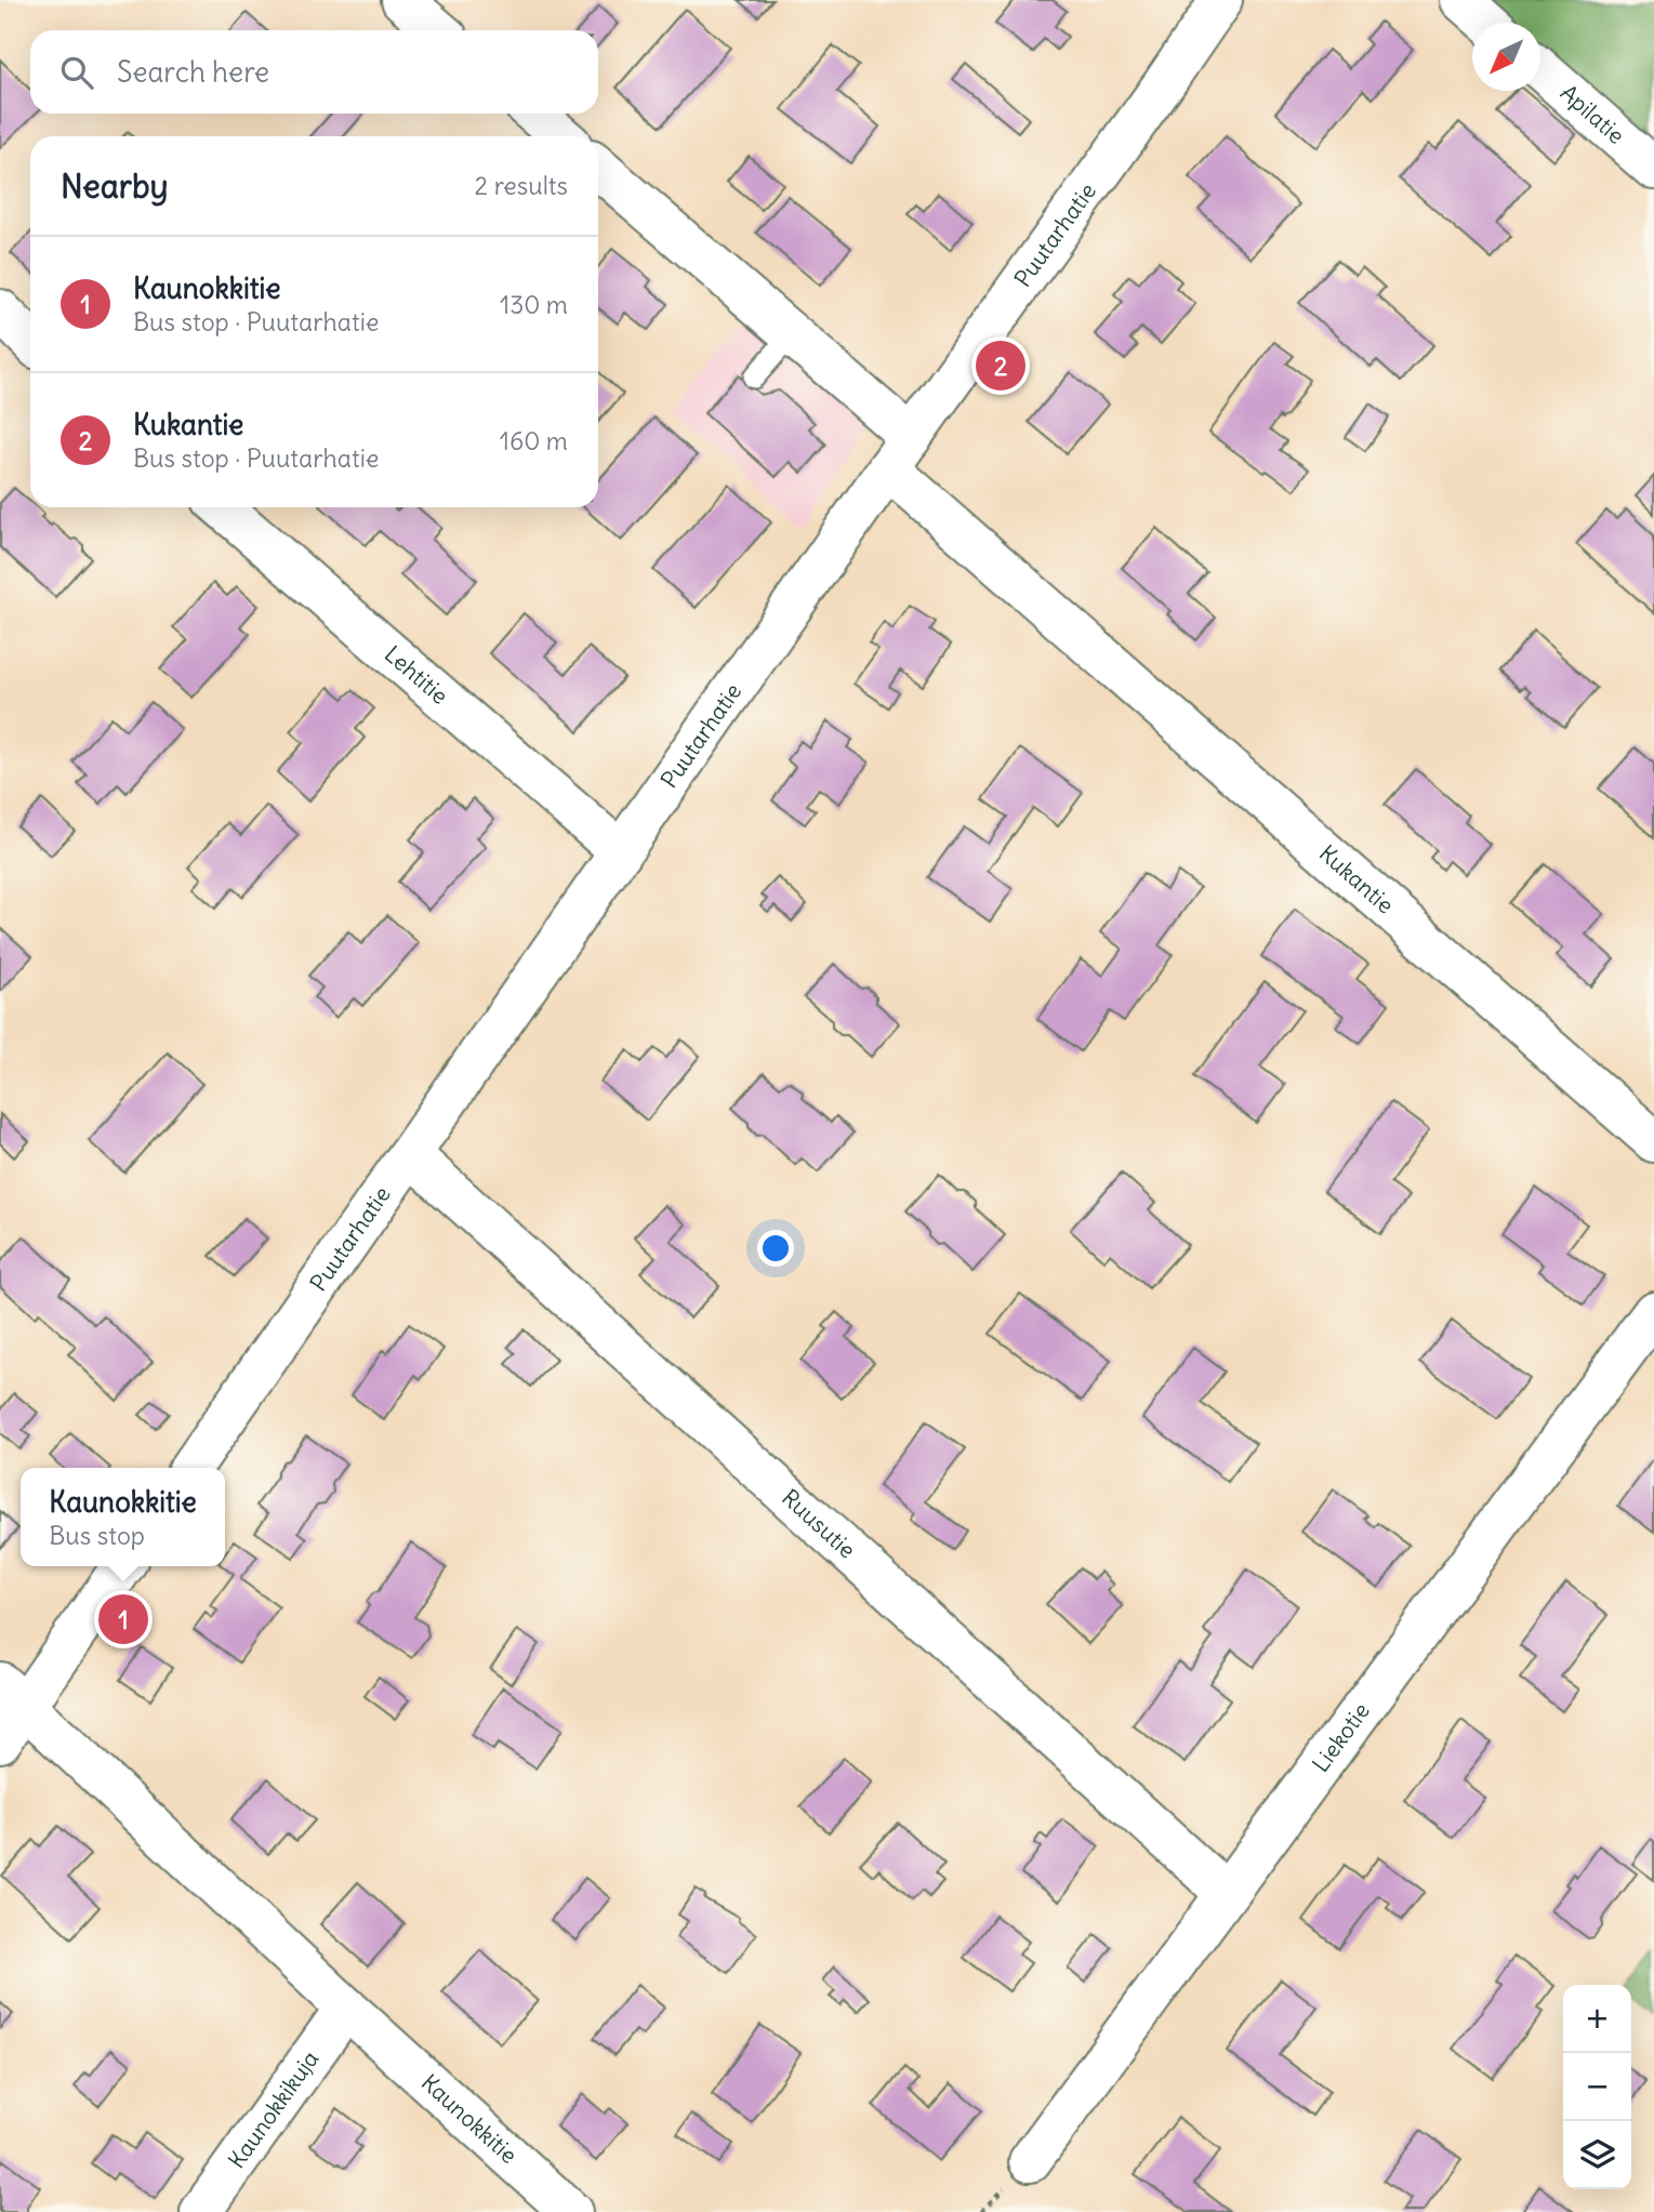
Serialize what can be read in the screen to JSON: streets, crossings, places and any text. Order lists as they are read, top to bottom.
{
  "streets": {
    "street": [
      "Apilatie",
      "Puutarhatie",
      "Lehtitie",
      "Kukantie",
      "Ruusutie",
      "Liekotie",
      "Kaunokkikuja",
      "Kaunokkitie"
    ]
  },
  "crossings": [
    ["Puutarhatie", "Lehtitie"],
    ["Puutarhatie", "Kukantie"],
    ["Puutarhatie", "Ruusutie"],
    ["Ruusutie", "Liekotie"],
    ["Kaunokkikuja", "Kaunokkitie"]
  ],
  "north": "bottom left",
  "page": {
    "search": "Search here",
    "heading": ["Nearby", "2 results"],
    "list": [
      {
        "mark": "1",
        "name": "Kaunokkitie",
        "note": "Bus stop · Puutarhatie",
        "value": "130 m"
      },
      {
        "mark": "2",
        "name": "Kukantie",
        "note": "Bus stop · Puutarhatie",
        "value": "160 m"
      }
    ],
    "pins": ["2", "1"],
    "popup": ["Kaunokkitie", "Bus stop"],
    "map_buttons": ["+", "−"]
  }
}
